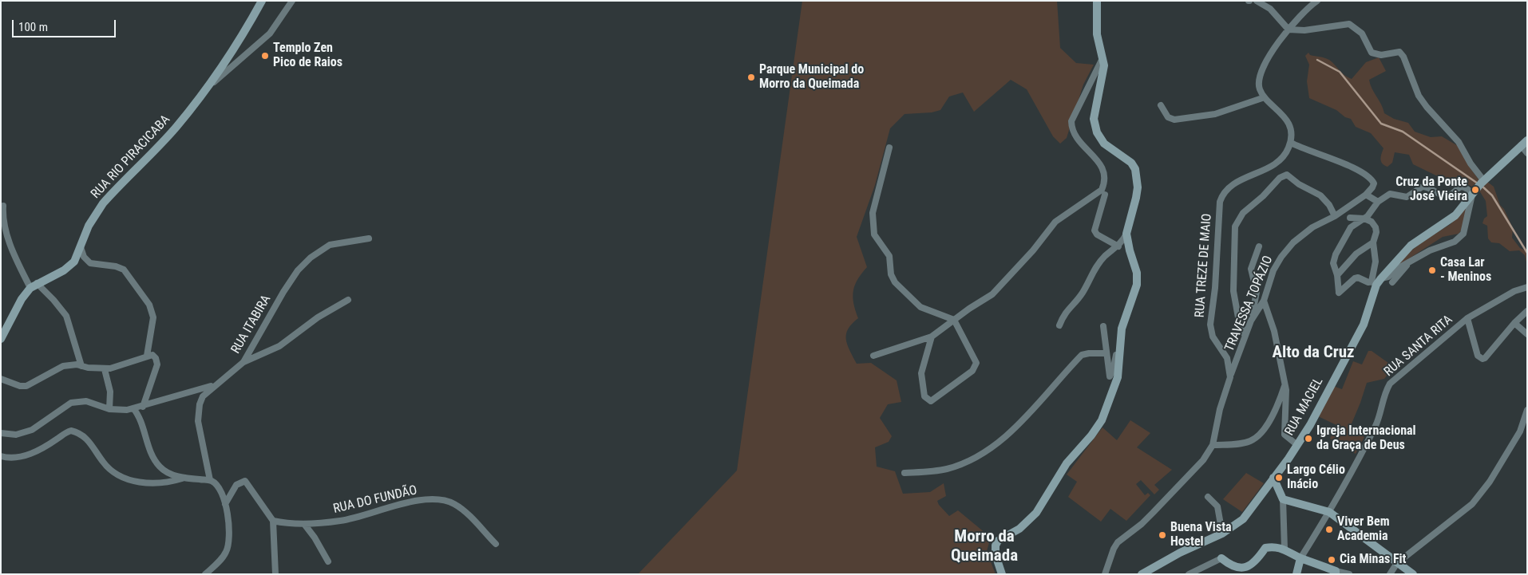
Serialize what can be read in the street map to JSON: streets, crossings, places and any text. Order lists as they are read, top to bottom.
{
  "streets": {
    "street": [
      "RUA RIO PIRACICABA",
      "RUA TREZE DE MAIO",
      "TRAVESSA TOPÁZIO",
      "RUA ITABIRA",
      "RUA SANTA RITA",
      "RUA MACIEL",
      "RUA DO FUNDÃO"
    ]
  },
  "crossings": [
    ["RUA TREZE DE MAIO", "TRAVESSA TOPÁZIO"]
  ],
  "districts": ["Alto da Cruz", "Morro da Queimada"],
  "places": [
    "Templo Zen Pico de Raios",
    "Parque Municipal do Morro da Queimada",
    "Cruz da Ponte José Vieira",
    "Casa Lar - Meninos",
    "Igreja Internacional da Graça de Deus",
    "Largo Célio Inácio",
    "Viver Bem Academia",
    "Buena Vista Hostel",
    "Cia Minas Fit"
  ],
  "scale_bar": "100 m"
}
